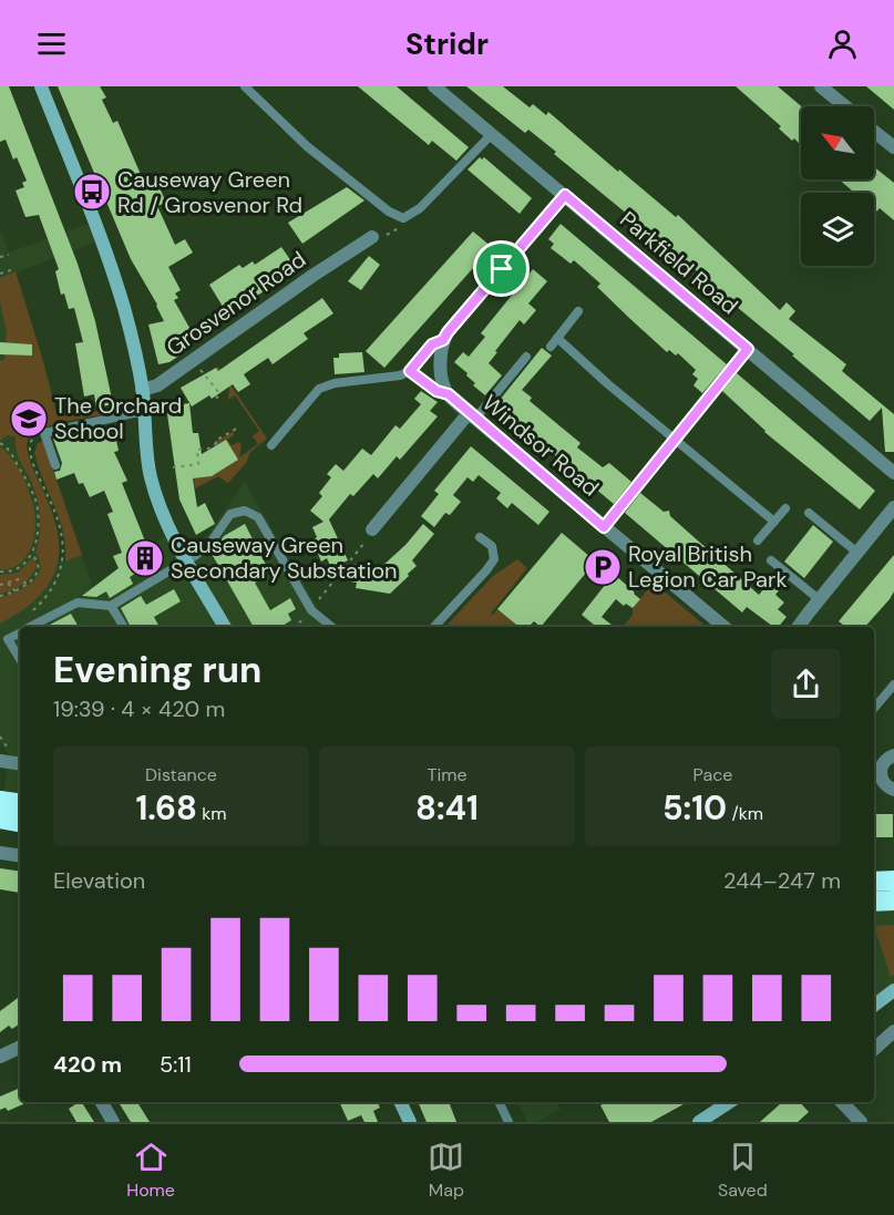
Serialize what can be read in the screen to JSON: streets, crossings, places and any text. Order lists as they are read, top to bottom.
{
  "streets": {
    "street": ["Parkfield Road", "Grosvenor Road", "Windsor Road"]
  },
  "places": {
    "bus stop": ["Causeway Green Rd / Grosvenor Rd"],
    "school or university": ["The Orchard School"],
    "building": ["Causeway Green Secondary Substation"],
    "parking": ["Royal British Legion Car Park"]
  },
  "north": "top left",
  "page": {
    "header": "Stridr",
    "heading": ["Evening run", "19:39 · 4 × 420 m"],
    "stats": [
      ["Distance", "1.68 km"],
      ["Time", "8:41"],
      ["Pace", "5:10 /km"]
    ],
    "chart": ["Elevation", "244–247 m"],
    "list": [
      {
        "name": "420 m",
        "note": "5:11"
      }
    ],
    "tabs": ["Home", "Map", "Saved"]
  }
}
